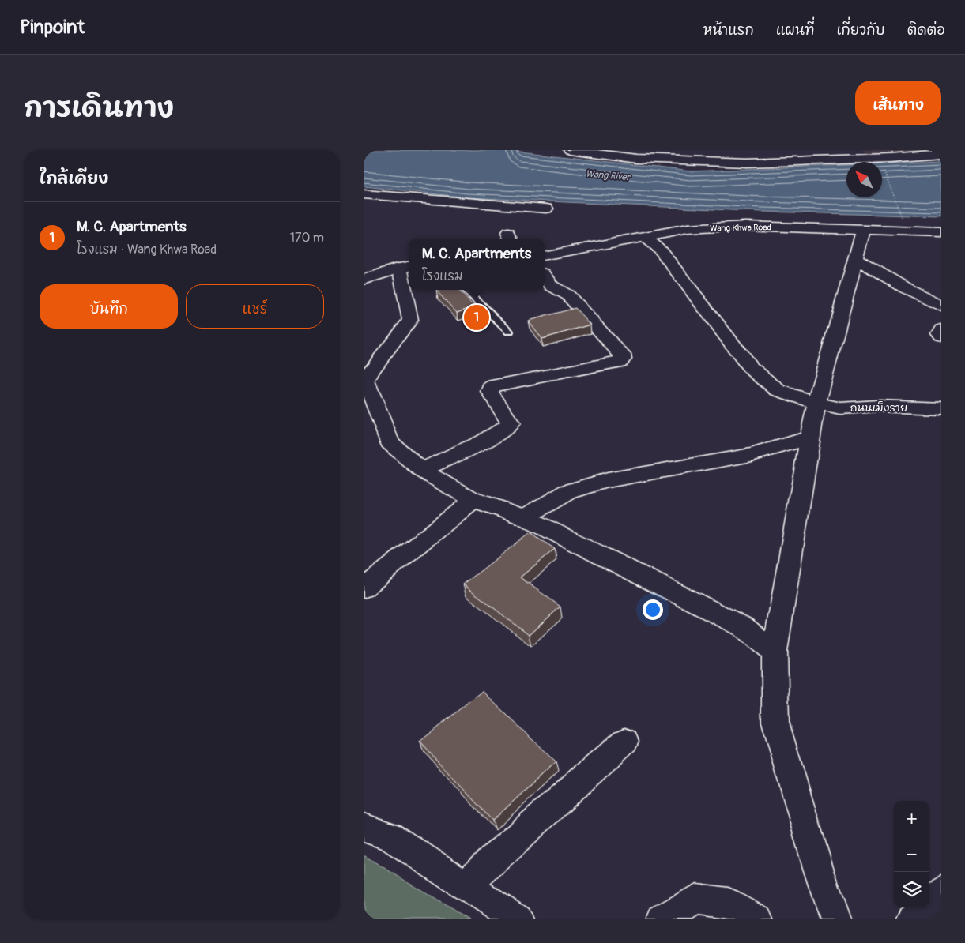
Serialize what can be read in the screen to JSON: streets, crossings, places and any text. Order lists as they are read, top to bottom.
{
  "streets": {
    "street": ["Wang Khwa Road", "ถนนเม็งราย"]
  },
  "crossings": [
    ["Wang Khwa Road", "ถนนเม็งราย"]
  ],
  "water": ["Wang River"],
  "north": "top left",
  "page": {
    "header": "Pinpoint",
    "nav": [
      "หน้าแรก",
      "แผนที่",
      "เกี่ยวกับ",
      "ติดต่อ"
    ],
    "title": "การเดินทาง",
    "buttons": [
      "เส้นทาง",
      ["บันทึก", "แชร์"]
    ],
    "heading": "ใกล้เคียง",
    "list": [
      {
        "mark": "1",
        "name": "M. C. Apartments",
        "note": "โรงแรม · Wang Khwa Road",
        "value": "170 m"
      }
    ],
    "popup": ["M. C. Apartments", "โรงแรม"],
    "pins": "1",
    "map_buttons": ["+", "−"]
  }
}
